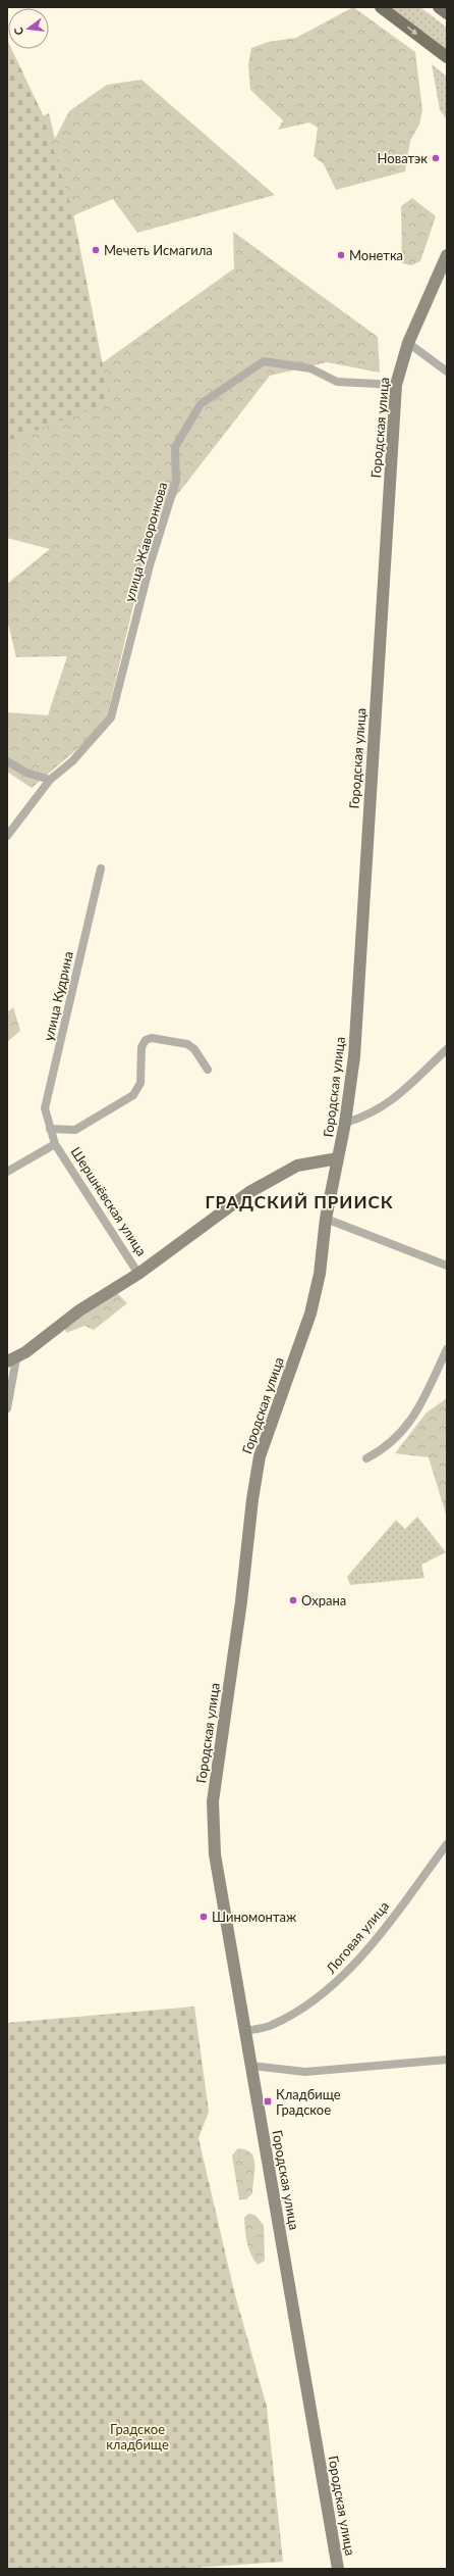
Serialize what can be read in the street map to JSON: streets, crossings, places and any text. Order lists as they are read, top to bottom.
{
  "streets": {
    "street": [
      "Городская улица",
      "улица Жаворонкова",
      "улица Кудрина",
      "Шершнёвская улица",
      "Логовая улица"
    ]
  },
  "crossings": [
    ["Городская улица", "улица Жаворонкова"],
    ["Городская улица", "Шершнёвская улица"],
    ["Городская улица", "Логовая улица"],
    ["улица Кудрина", "Шершнёвская улица"]
  ],
  "districts": ["ГРАДСКИЙ ПРИИСК"],
  "parks": ["Градское кладбище"],
  "places": {
    "other": [
      "Новатэк",
      "Мечеть Исмагила",
      "Монетка",
      "Охрана",
      "Шиномонтаж"
    ],
    "transit": ["Кладбище Градское"]
  },
  "north": "left"
}
